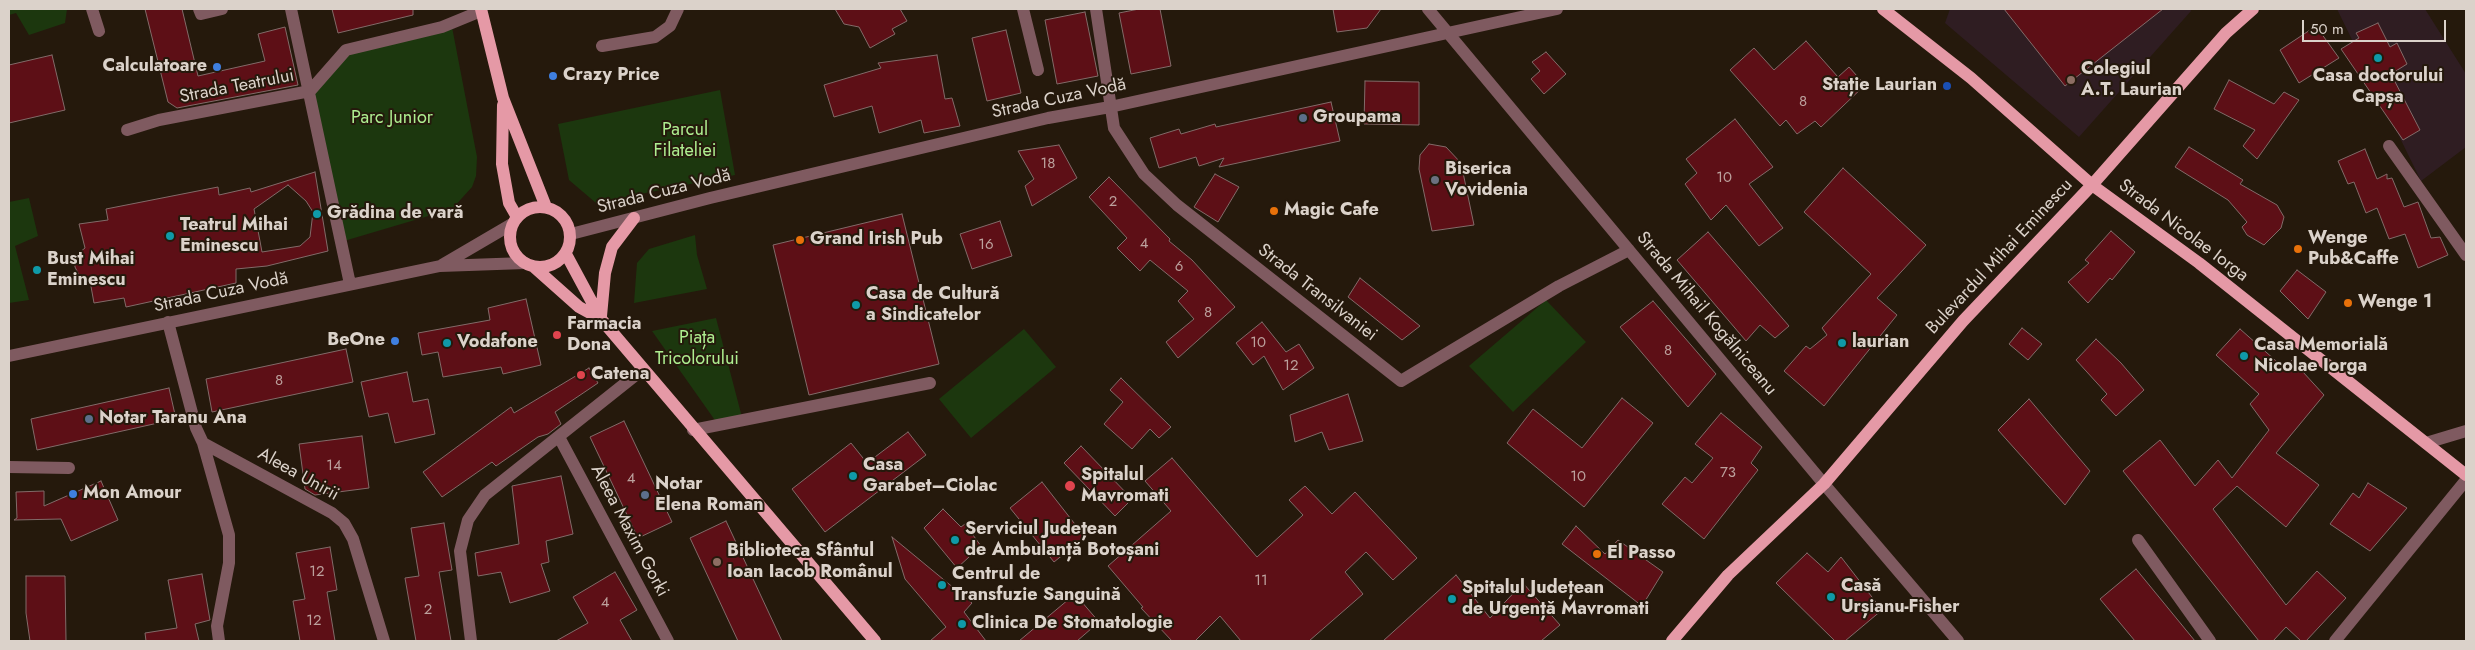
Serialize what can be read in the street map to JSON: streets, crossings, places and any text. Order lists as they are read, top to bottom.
{
  "streets": {
    "main road": ["Strada Nicolae Iorga", "Bulevardul Mihai Eminescu"],
    "street": [
      "Strada Teatrului",
      "Strada Cuza Vodă",
      "Strada Transilvaniei",
      "Strada Mihail Kogălniceanu",
      "Aleea Unirii",
      "Aleea Maxim Gorki"
    ]
  },
  "crossings": [
    ["Strada Cuza Vodă", "Strada Transilvaniei"],
    ["Strada Cuza Vodă", "Strada Mihail Kogălniceanu"],
    ["Strada Nicolae Iorga", "Bulevardul Mihai Eminescu"],
    ["Bulevardul Mihai Eminescu", "Strada Mihail Kogălniceanu"],
    ["Strada Transilvaniei", "Strada Mihail Kogălniceanu"]
  ],
  "parks": ["Parc Junior", "Parcul Filateliei", "Piața Tricolorului"],
  "places": [
    "Casa doctorului Capșa",
    "Calculatoare",
    "Crazy Price",
    "Colegiul A.T. Laurian",
    "Stație Laurian",
    "Groupama",
    "Biserica Vovidenia",
    "Magic Cafe",
    "Grădina de vară",
    "Teatrul Mihai Eminescu",
    "Grand Irish Pub",
    "Wenge Pub&Caffe",
    "Bust Mihai Eminescu",
    "Wenge 1",
    "Casa de Cultură a Sindicatelor",
    "Farmacia Dona",
    "BeOne",
    "Vodafone",
    "laurian",
    "Casa Memorială Nicolae Iorga",
    "Catena",
    "Notar Taranu Ana",
    "Casa Garabet–Ciolac",
    "Spitalul Mavromati",
    "Mon Amour",
    "Notar Elena Roman",
    "Serviciul Județean de Ambulanță Botoșani",
    "El Passo",
    "Biblioteca Sfântul Ioan Iacob Românul",
    "Centrul de Transfuzie Sanguină",
    "Casă Urșianu-Fisher",
    "Spitalul Județean de Urgență Mavromati",
    "Clinica De Stomatologie"
  ],
  "house_numbers": [
    "8",
    "18",
    "10",
    "2",
    "4",
    "16",
    "6",
    "8",
    "10",
    "8",
    "12",
    "8",
    "14",
    "73",
    "10",
    "4",
    "12",
    "11",
    "4",
    "2",
    "12"
  ],
  "scale_bar": "50 m"
}
